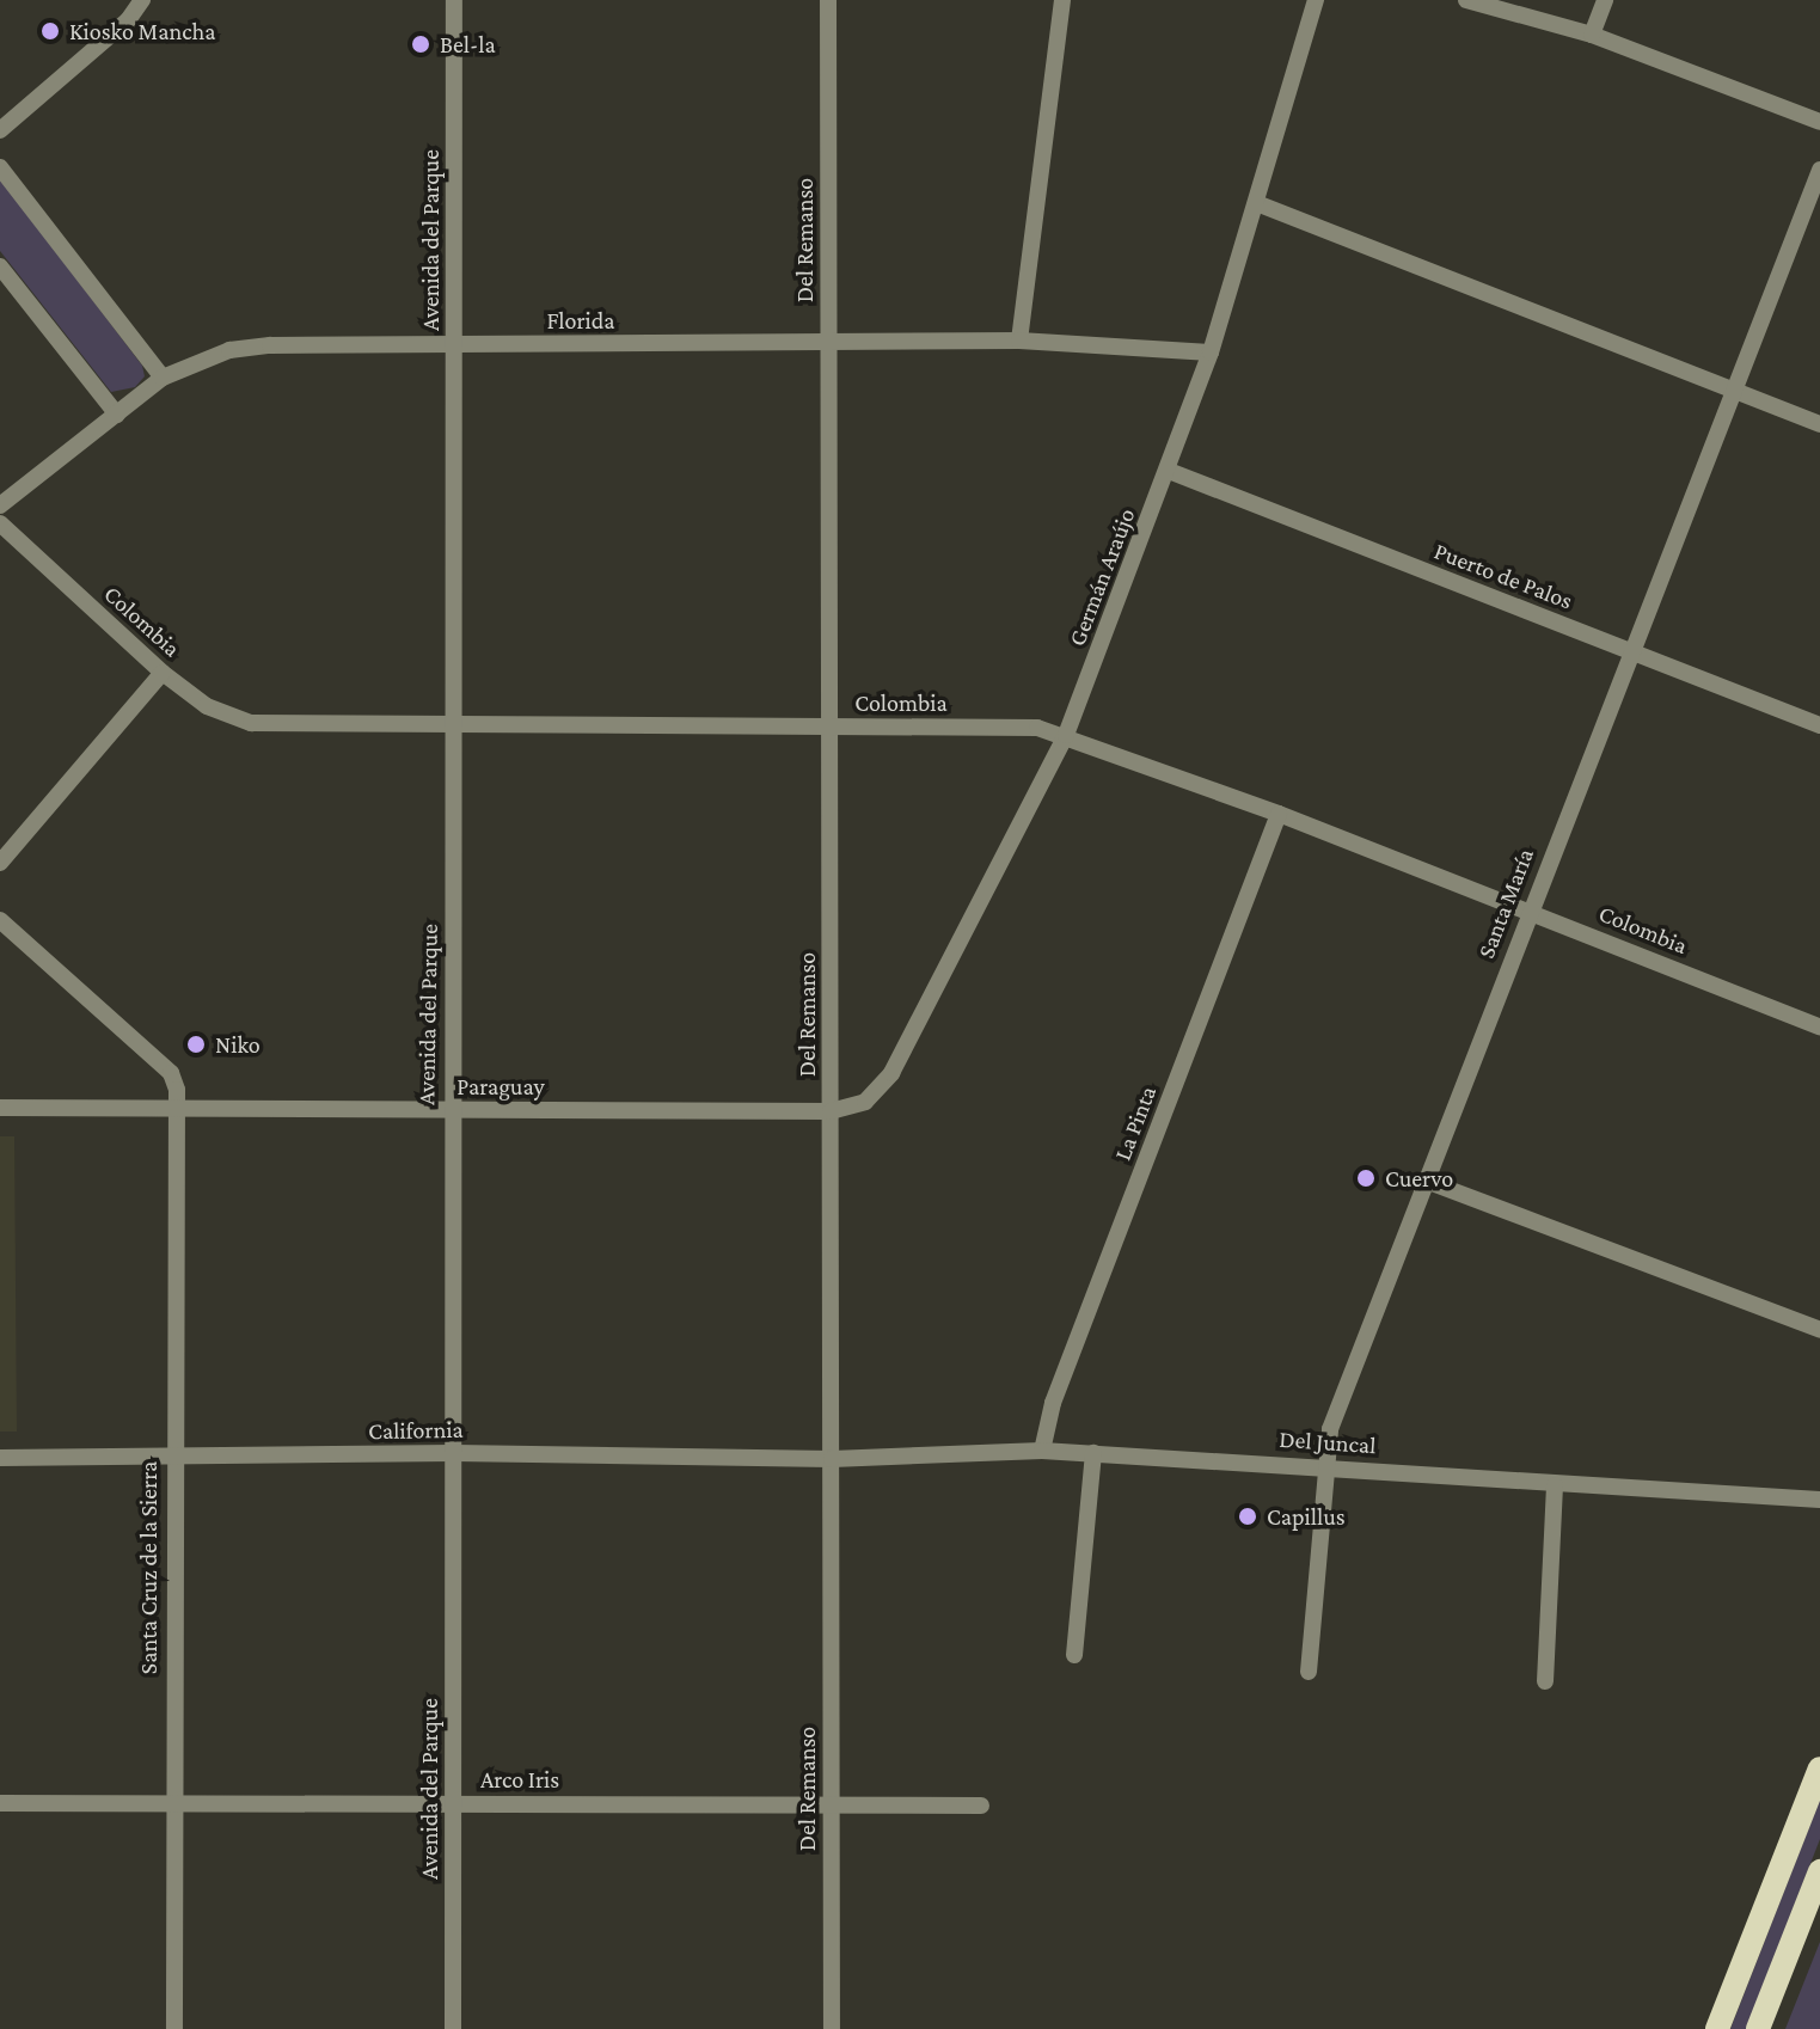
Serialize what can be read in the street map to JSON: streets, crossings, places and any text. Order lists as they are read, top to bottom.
{
  "streets": {
    "street": [
      "Avenida del Parque",
      "Del Remanso",
      "Florida",
      "Puerto de Palos",
      "Germán Araújo",
      "Colombia",
      "Santa María",
      "Paraguay",
      "La Pinta",
      "California",
      "Del Juncal",
      "Santa Cruz de la Sierra",
      "Arco Iris"
    ]
  },
  "crossings": [
    ["Avenida del Parque", "Florida"],
    ["Avenida del Parque", "Colombia"],
    ["Avenida del Parque", "Paraguay"],
    ["Avenida del Parque", "California"],
    ["Avenida del Parque", "Arco Iris"],
    ["Del Remanso", "Florida"],
    ["Del Remanso", "Germán Araújo"],
    ["Del Remanso", "Colombia"],
    ["Del Remanso", "Paraguay"],
    ["Del Remanso", "California"],
    ["Del Remanso", "Del Juncal"],
    ["Del Remanso", "Arco Iris"],
    ["Florida", "Germán Araújo"],
    ["Puerto de Palos", "Germán Araújo"],
    ["Puerto de Palos", "Santa María"],
    ["Germán Araújo", "Colombia"],
    ["Germán Araújo", "Paraguay"],
    ["Colombia", "Santa María"],
    ["Colombia", "La Pinta"],
    ["Santa María", "Del Juncal"],
    ["Paraguay", "Santa Cruz de la Sierra"],
    ["La Pinta", "Del Juncal"],
    ["California", "Del Juncal"],
    ["California", "Santa Cruz de la Sierra"],
    ["Santa Cruz de la Sierra", "Arco Iris"]
  ],
  "places": [
    "Kiosko Mancha",
    "Bel-la",
    "Niko",
    "Cuervo",
    "Capillus"
  ]
}
